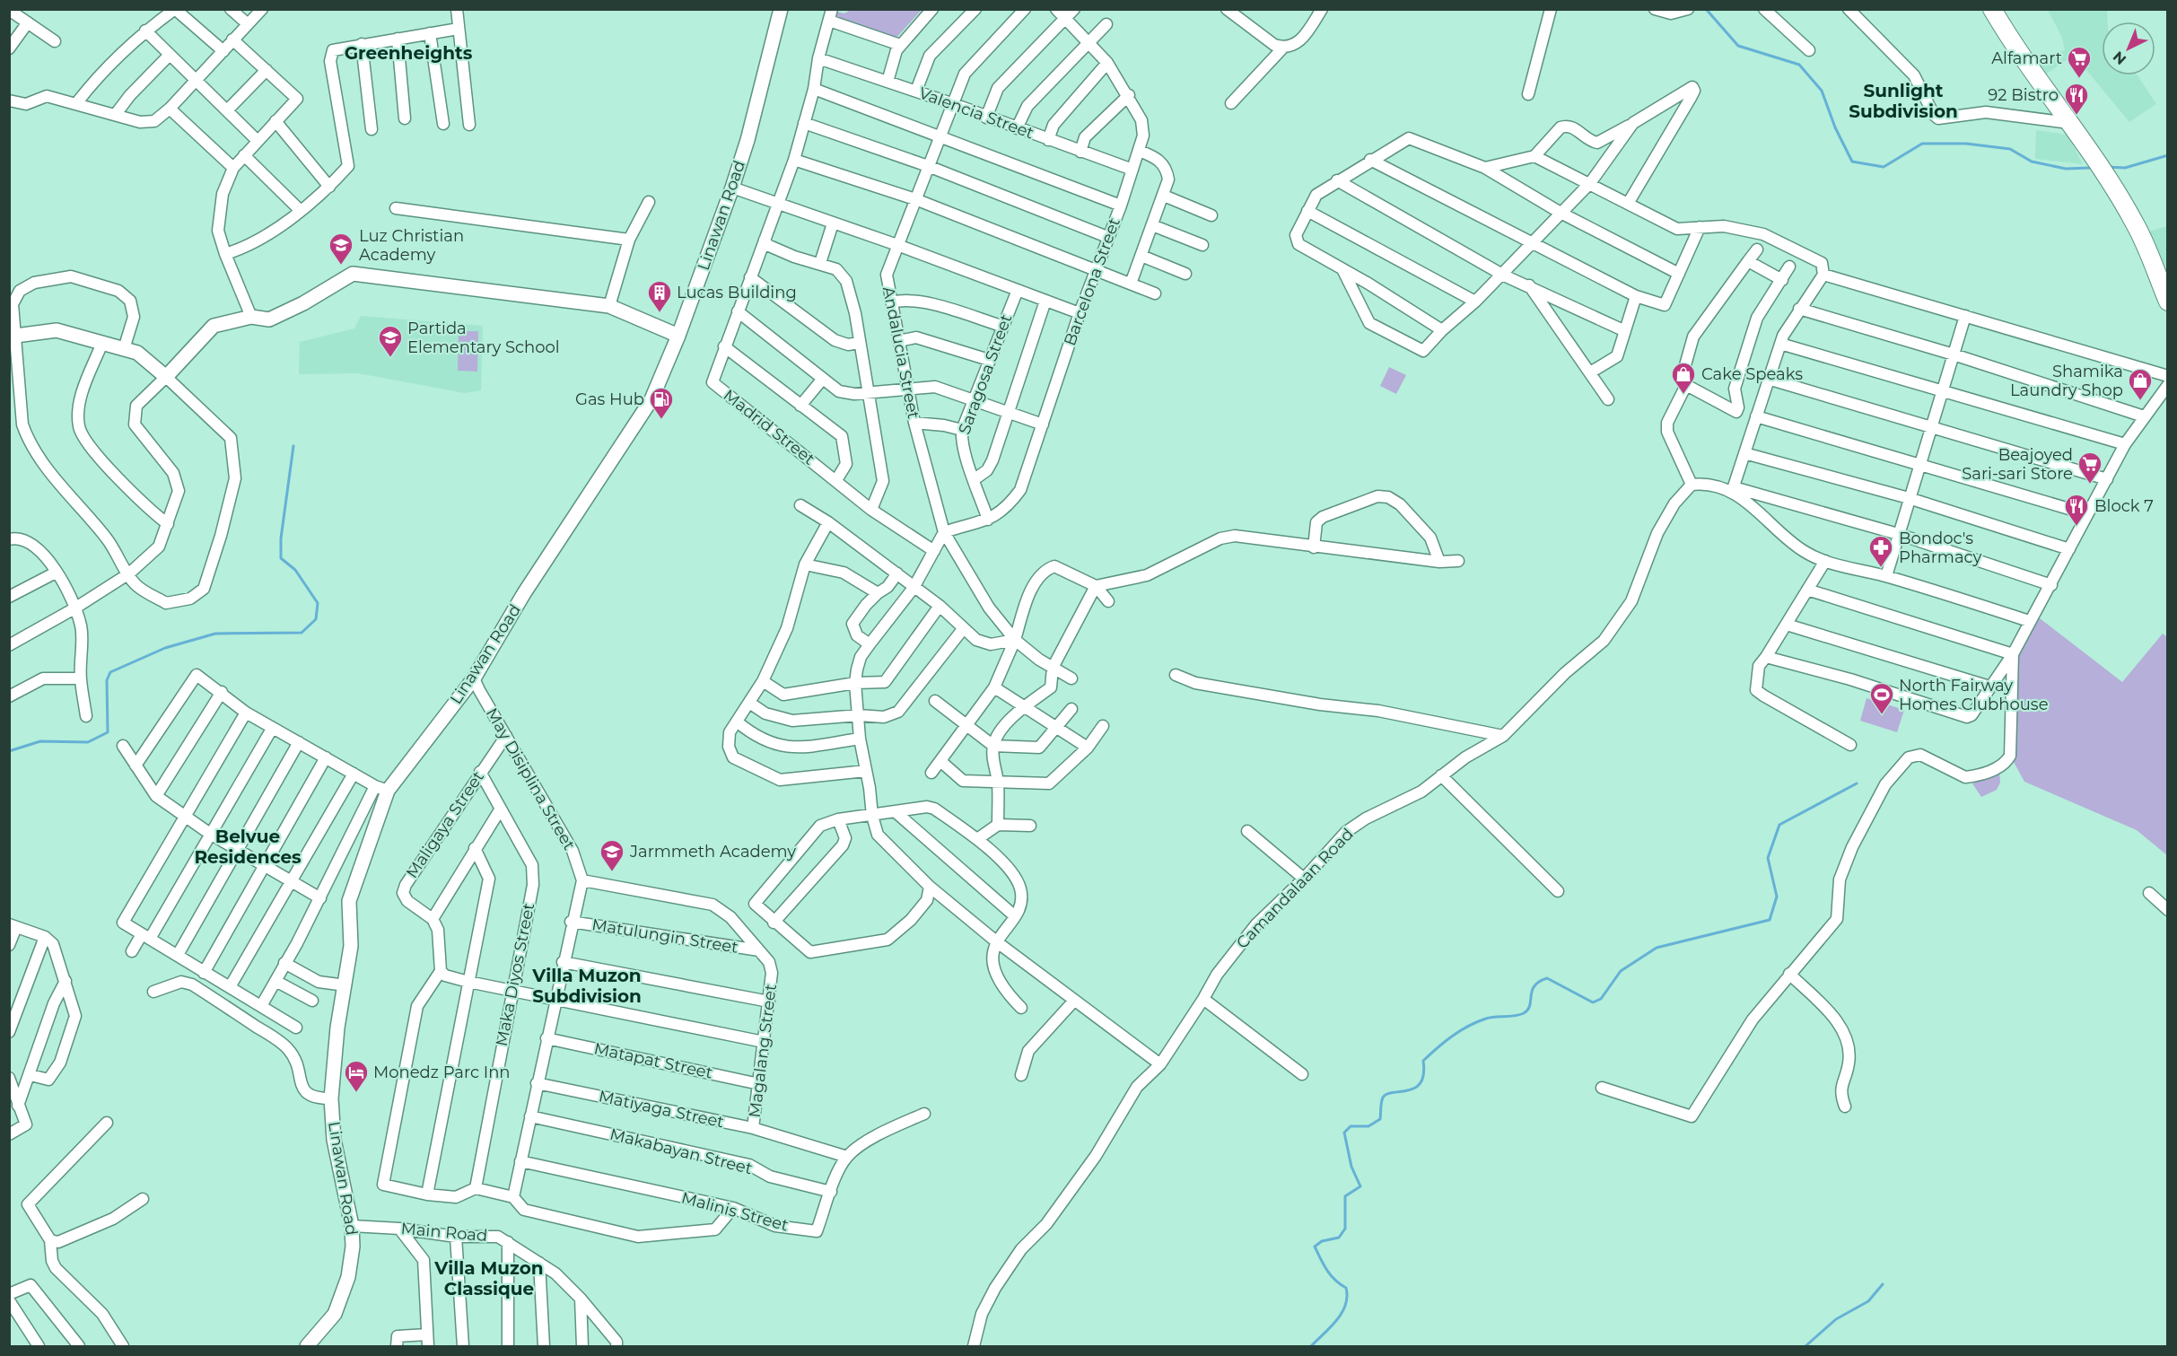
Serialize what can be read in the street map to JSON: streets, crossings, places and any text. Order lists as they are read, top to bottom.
{
  "streets": {
    "street": [
      "Valencia Street",
      "Linawan Road",
      "Barcelona Street",
      "Andalucia Street",
      "Saragosa Street",
      "Madrid Street",
      "May Disiplina Street",
      "Maligaya Street",
      "Camandalaan Road",
      "Matulungin Street",
      "Maka Diyos Street",
      "Magalang Street",
      "Matapat Street",
      "Matiyaga Street",
      "Makabayan Street",
      "Malinis Street",
      "Main Road"
    ]
  },
  "crossings": [
    ["Valencia Street", "Barcelona Street"],
    ["Valencia Street", "Andalucia Street"],
    ["Valencia Street", "Madrid Street"],
    ["Linawan Road", "May Disiplina Street"],
    ["Linawan Road", "Main Road"],
    ["Barcelona Street", "Andalucia Street"],
    ["Barcelona Street", "Saragosa Street"],
    ["May Disiplina Street", "Maligaya Street"],
    ["May Disiplina Street", "Magalang Street"],
    ["Maligaya Street", "Maka Diyos Street"],
    ["Matulungin Street", "Magalang Street"],
    ["Magalang Street", "Matapat Street"],
    ["Magalang Street", "Matiyaga Street"],
    ["Matiyaga Street", "Malinis Street"],
    ["Makabayan Street", "Malinis Street"]
  ],
  "districts": [
    "Greenheights",
    "Sunlight Subdivision",
    "Belvue Residences",
    "Villa Muzon Subdivision",
    "Villa Muzon Classique"
  ],
  "places": {
    "supermarket": ["Alfamart", "Beajoyed Sari-sari Store"],
    "restaurant": ["92 Bistro", "Block 7"],
    "school or university": ["Luz Christian Academy", "Partida Elementary School", "Jarmmeth Academy"],
    "building": ["Lucas Building"],
    "shop": ["Cake Speaks", "Shamika Laundry Shop"],
    "fuel station": ["Gas Hub"],
    "pharmacy": ["Bondoc's Pharmacy"],
    "sports": ["North Fairway Homes Clubhouse"],
    "hotel": ["Monedz Parc Inn"]
  },
  "north": "bottom left"
}
